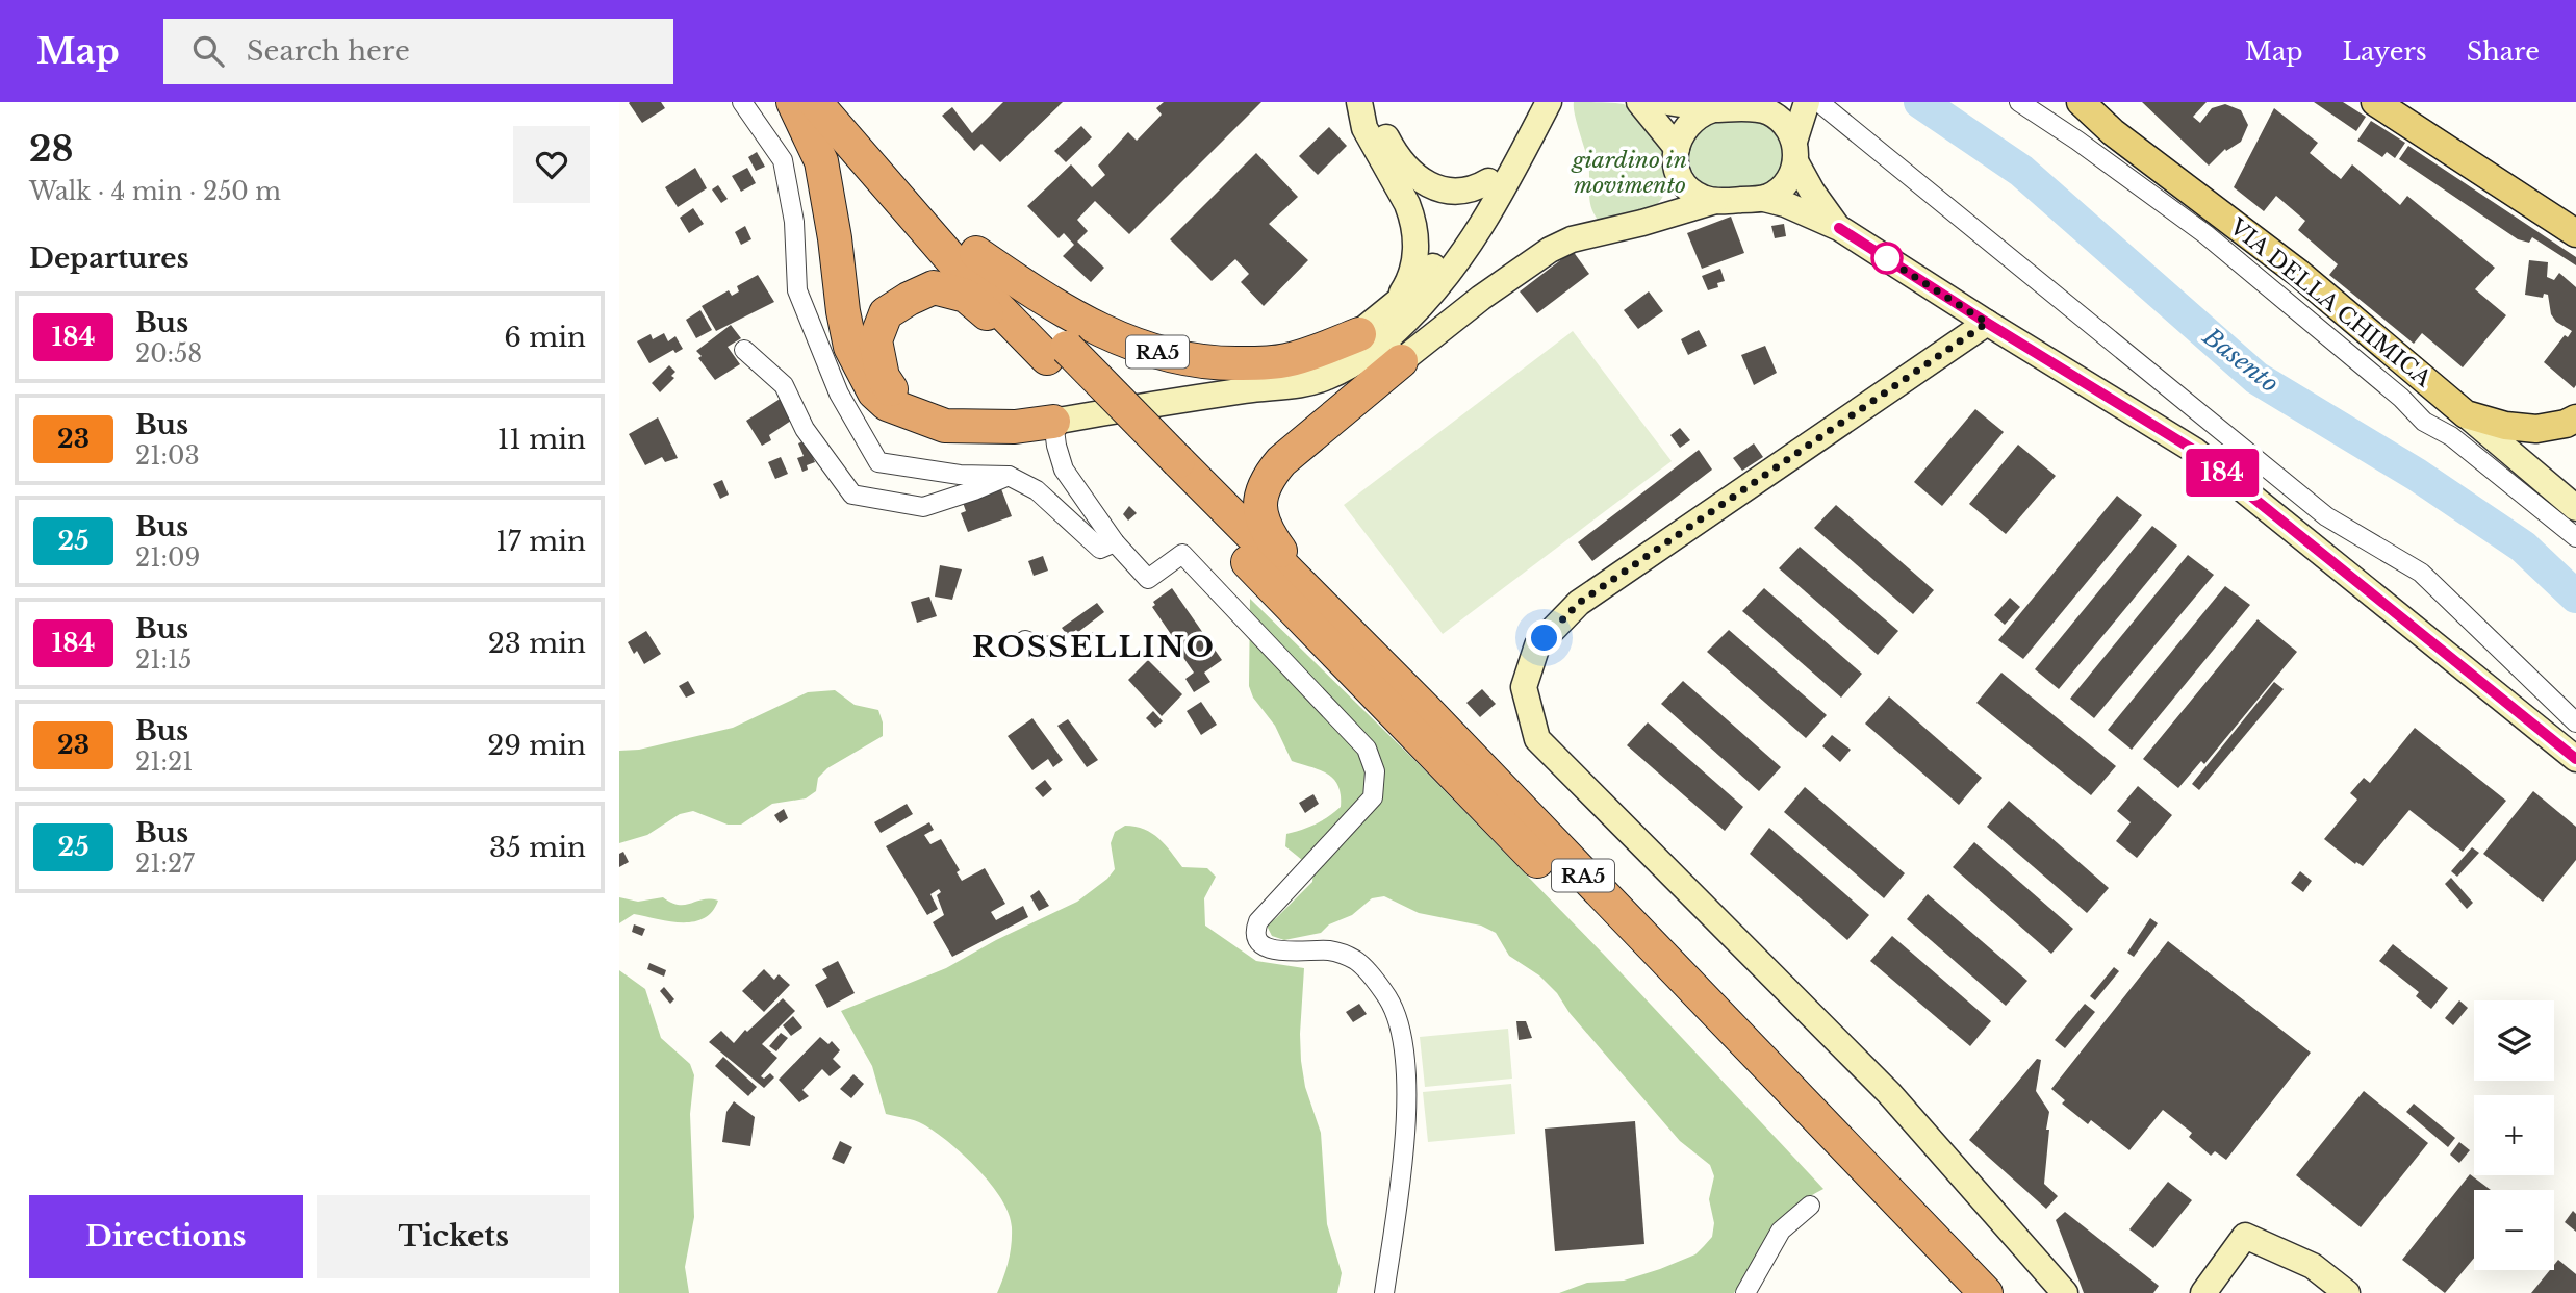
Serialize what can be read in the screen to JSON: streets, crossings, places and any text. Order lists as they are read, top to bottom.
{
  "streets": {
    "highway": ["RA5"],
    "main road": ["VIA DELLA CHIMICA"]
  },
  "districts": ["ROSSELLINO"],
  "water": ["Basento"],
  "parks": ["giardino in movimento"],
  "lines": ["bus line 184"],
  "page": {
    "header": "Map",
    "search": "Search here",
    "nav": ["Map", "Layers", "Share"],
    "heading": [
      ["28", "Walk · 4 min · 250 m"],
      "Departures"
    ],
    "on_map": "184",
    "list": [
      {
        "mark": "184",
        "name": "Bus",
        "note": "20:58",
        "value": "6 min"
      },
      {
        "mark": "23",
        "name": "Bus",
        "note": "21:03",
        "value": "11 min"
      },
      {
        "mark": "25",
        "name": "Bus",
        "note": "21:09",
        "value": "17 min"
      },
      {
        "mark": "184",
        "name": "Bus",
        "note": "21:15",
        "value": "23 min"
      },
      {
        "mark": "23",
        "name": "Bus",
        "note": "21:21",
        "value": "29 min"
      },
      {
        "mark": "25",
        "name": "Bus",
        "note": "21:27",
        "value": "35 min"
      }
    ],
    "map_buttons": ["+", "−"],
    "buttons": ["Directions", "Tickets"]
  }
}
